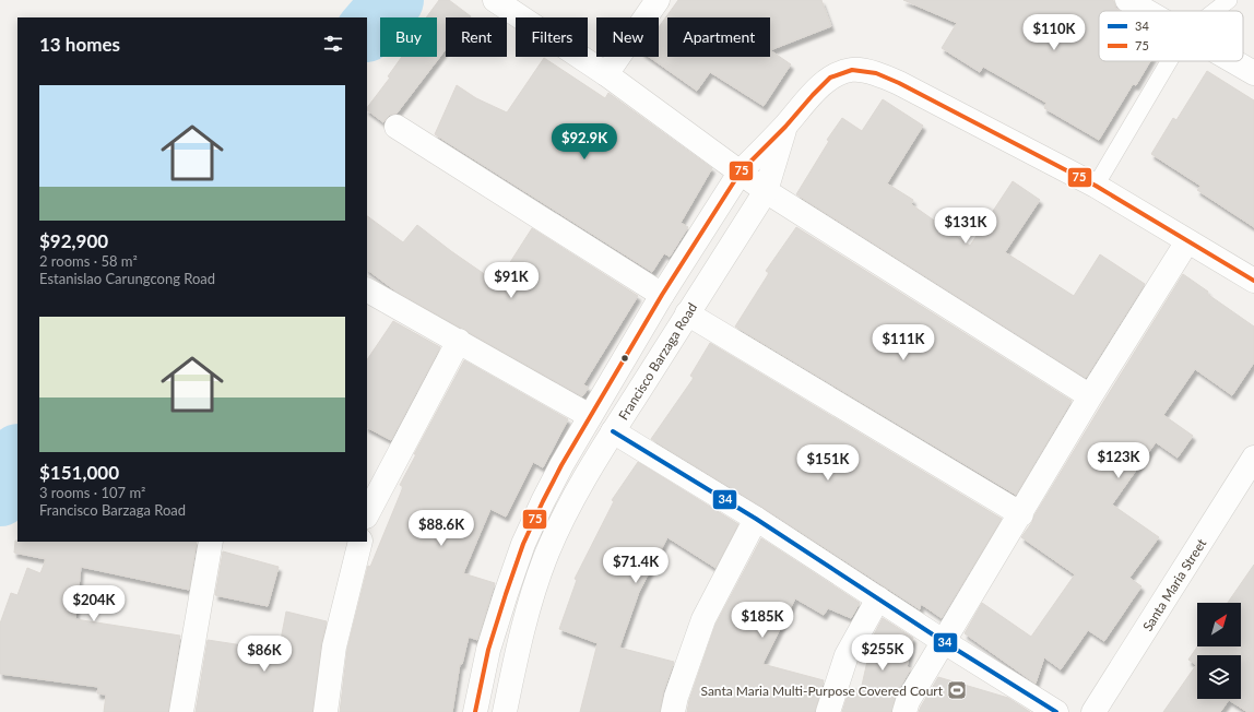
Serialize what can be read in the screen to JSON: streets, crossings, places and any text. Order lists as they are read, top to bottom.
{
  "streets": {
    "street": ["Francisco Barzaga Road", "Santa Maria Street"]
  },
  "places": {
    "sports": ["Santa Maria Multi-Purpose Covered Court"]
  },
  "lines": ["transit line 75", "transit line 34"],
  "legend": ["34", "75"],
  "north": "top right",
  "page": {
    "price": [
      "$110K",
      "$92.9K",
      "$131K",
      "$91K",
      "$111K",
      "$123K",
      "$151K",
      "$88.6K",
      "$71.4K",
      "$204K",
      "$185K",
      "$255K",
      "$86K"
    ],
    "chip": [
      "Buy",
      "Rent",
      "Filters",
      "New",
      "Apartment"
    ],
    "heading": "13 homes",
    "list": [
      {
        "name": "$92,900",
        "note": "2 rooms · 58 m² · Estanislao Carungcong Road"
      },
      {
        "name": "$151,000",
        "note": "3 rooms · 107 m² · Francisco Barzaga Road"
      }
    ]
  }
}
